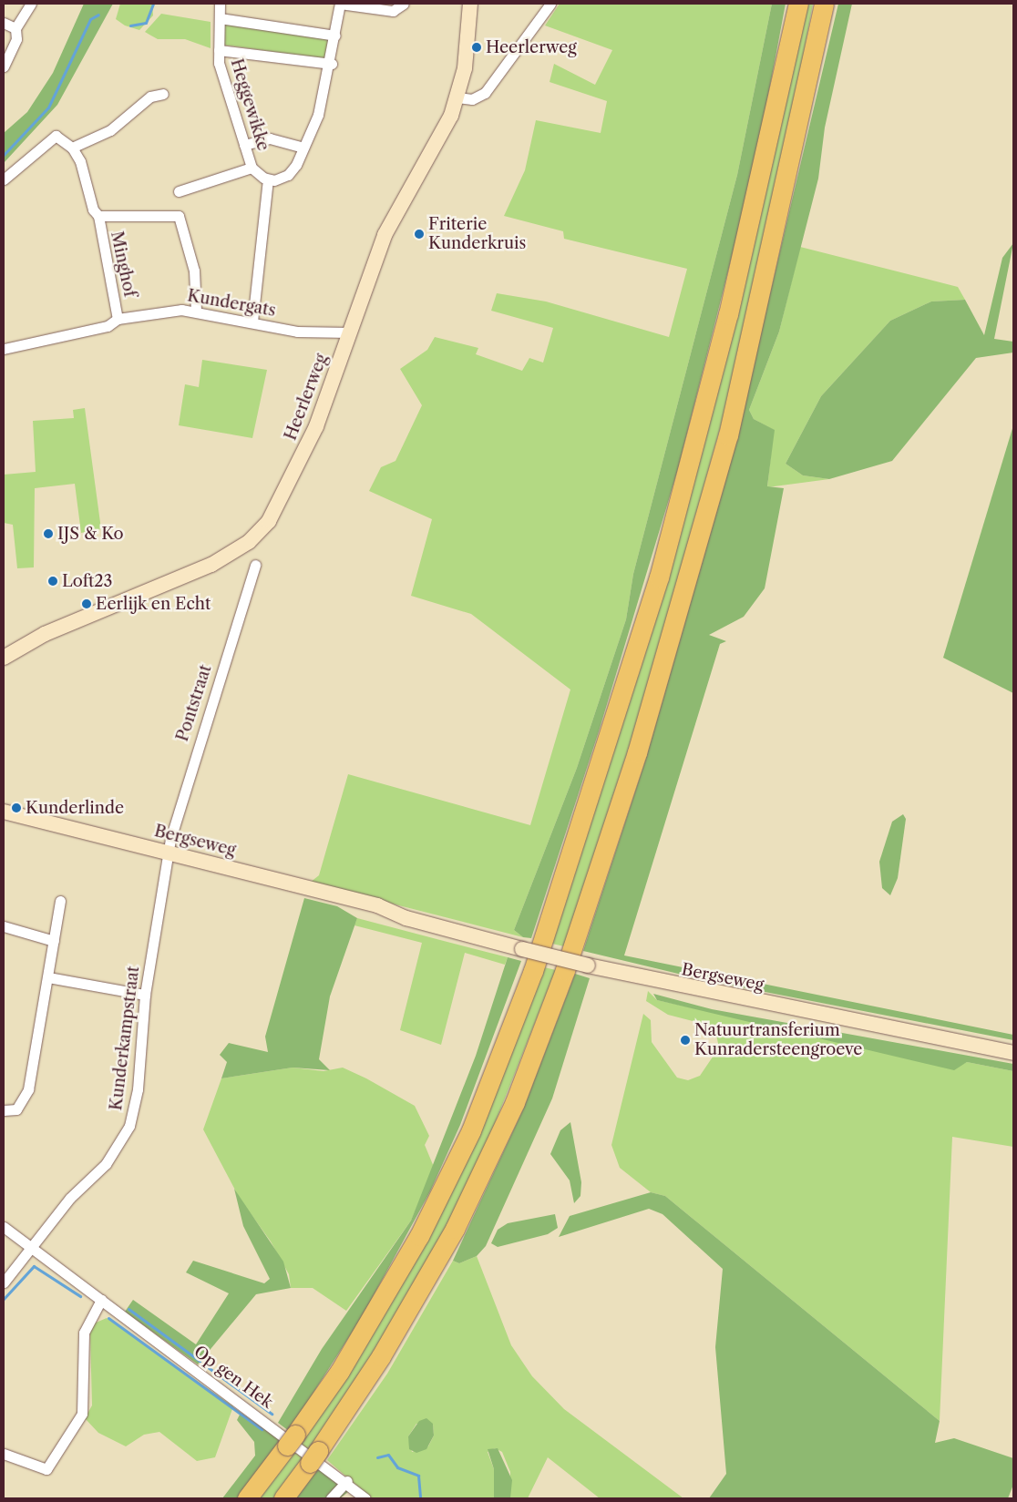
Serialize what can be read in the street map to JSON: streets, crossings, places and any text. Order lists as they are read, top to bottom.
{
  "streets": {
    "street": [
      "Heggewikke",
      "Minghof",
      "Kundergats",
      "Heerlerweg",
      "Pontstraat",
      "Bergseweg",
      "Kunderkampstraat",
      "Op gen Hek"
    ]
  },
  "crossings": [
    ["Minghof", "Kundergats"],
    ["Kundergats", "Heerlerweg"],
    ["Pontstraat", "Bergseweg"],
    ["Pontstraat", "Kunderkampstraat"],
    ["Bergseweg", "Kunderkampstraat"],
    ["Kunderkampstraat", "Op gen Hek"]
  ],
  "places": [
    "Heerlerweg",
    "Friterie Kunderkruis",
    "IJS & Ko",
    "Loft23",
    "Eerlijk en Echt",
    "Kunderlinde",
    "Natuurtransferium Kunradersteengroeve"
  ]
}
